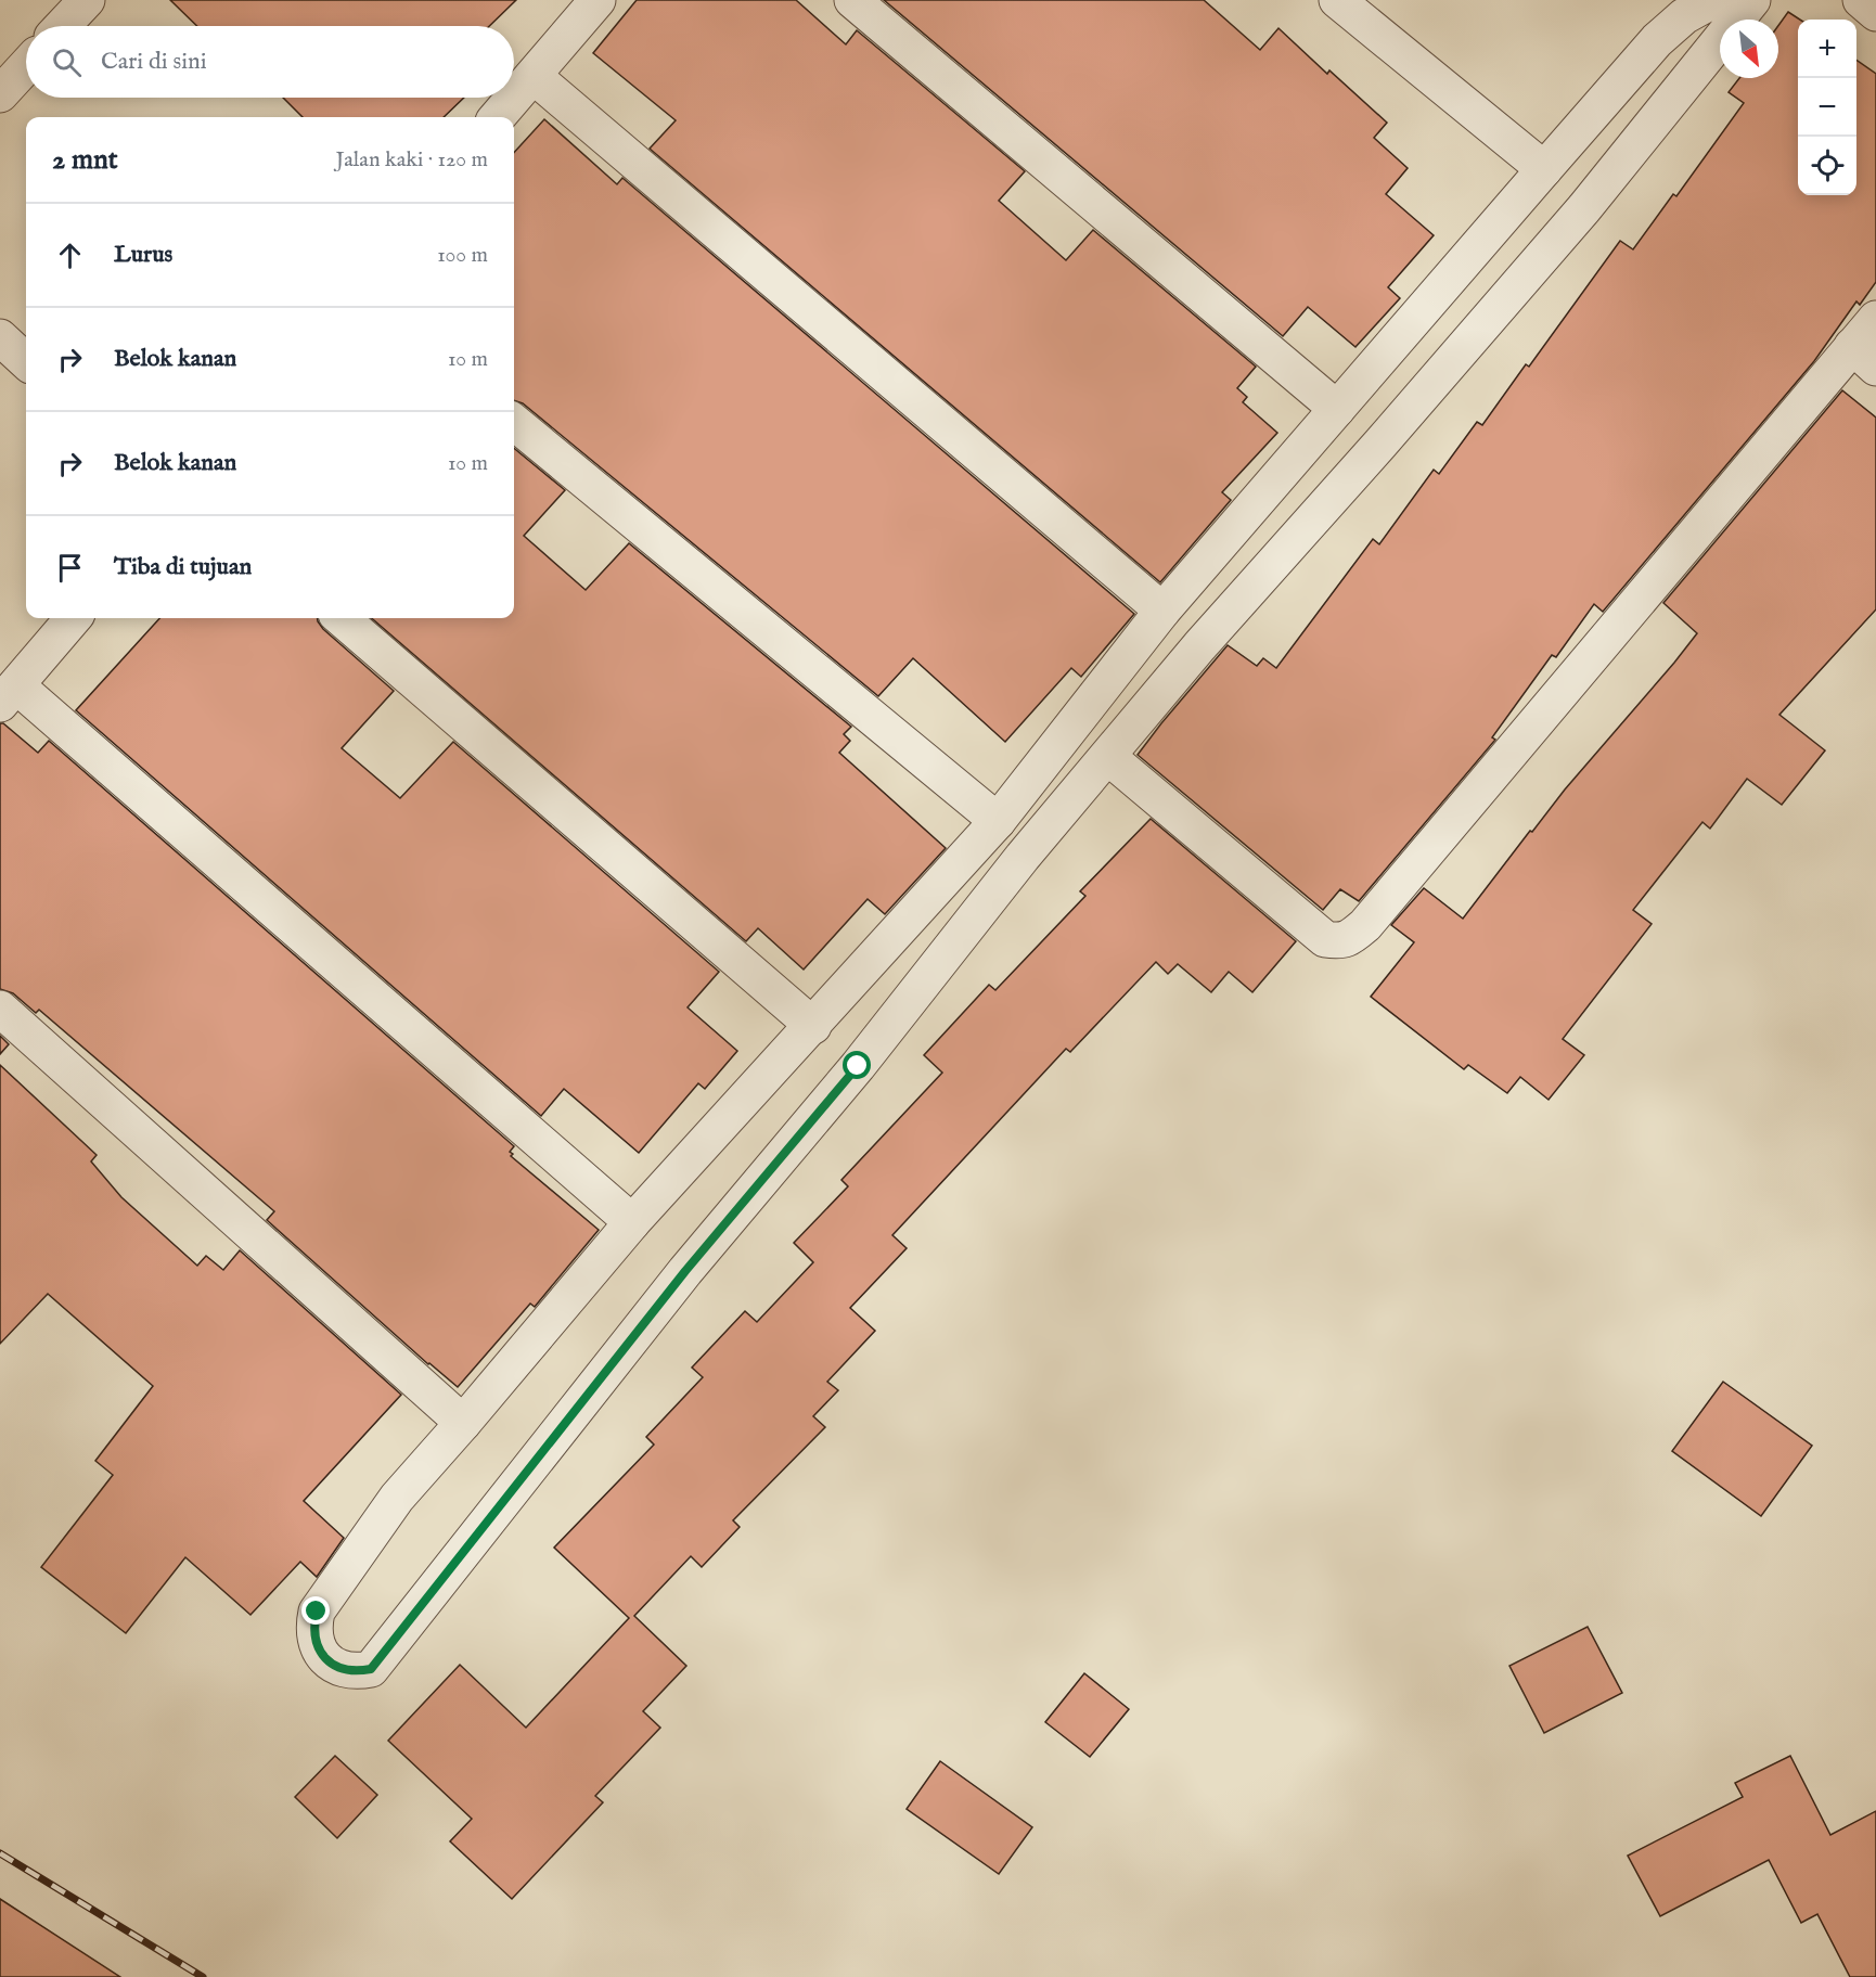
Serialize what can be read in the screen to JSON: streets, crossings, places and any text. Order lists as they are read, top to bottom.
{
  "north": "bottom right",
  "page": {
    "map_buttons": ["+", "−"],
    "search": "Cari di sini",
    "heading": ["2 mnt", "Jalan kaki · 120 m"],
    "list": [
      ["Lurus", "100 m"],
      ["Belok kanan", "10 m"],
      ["Belok kanan", "10 m"],
      "Tiba di tujuan"
    ]
  }
}
